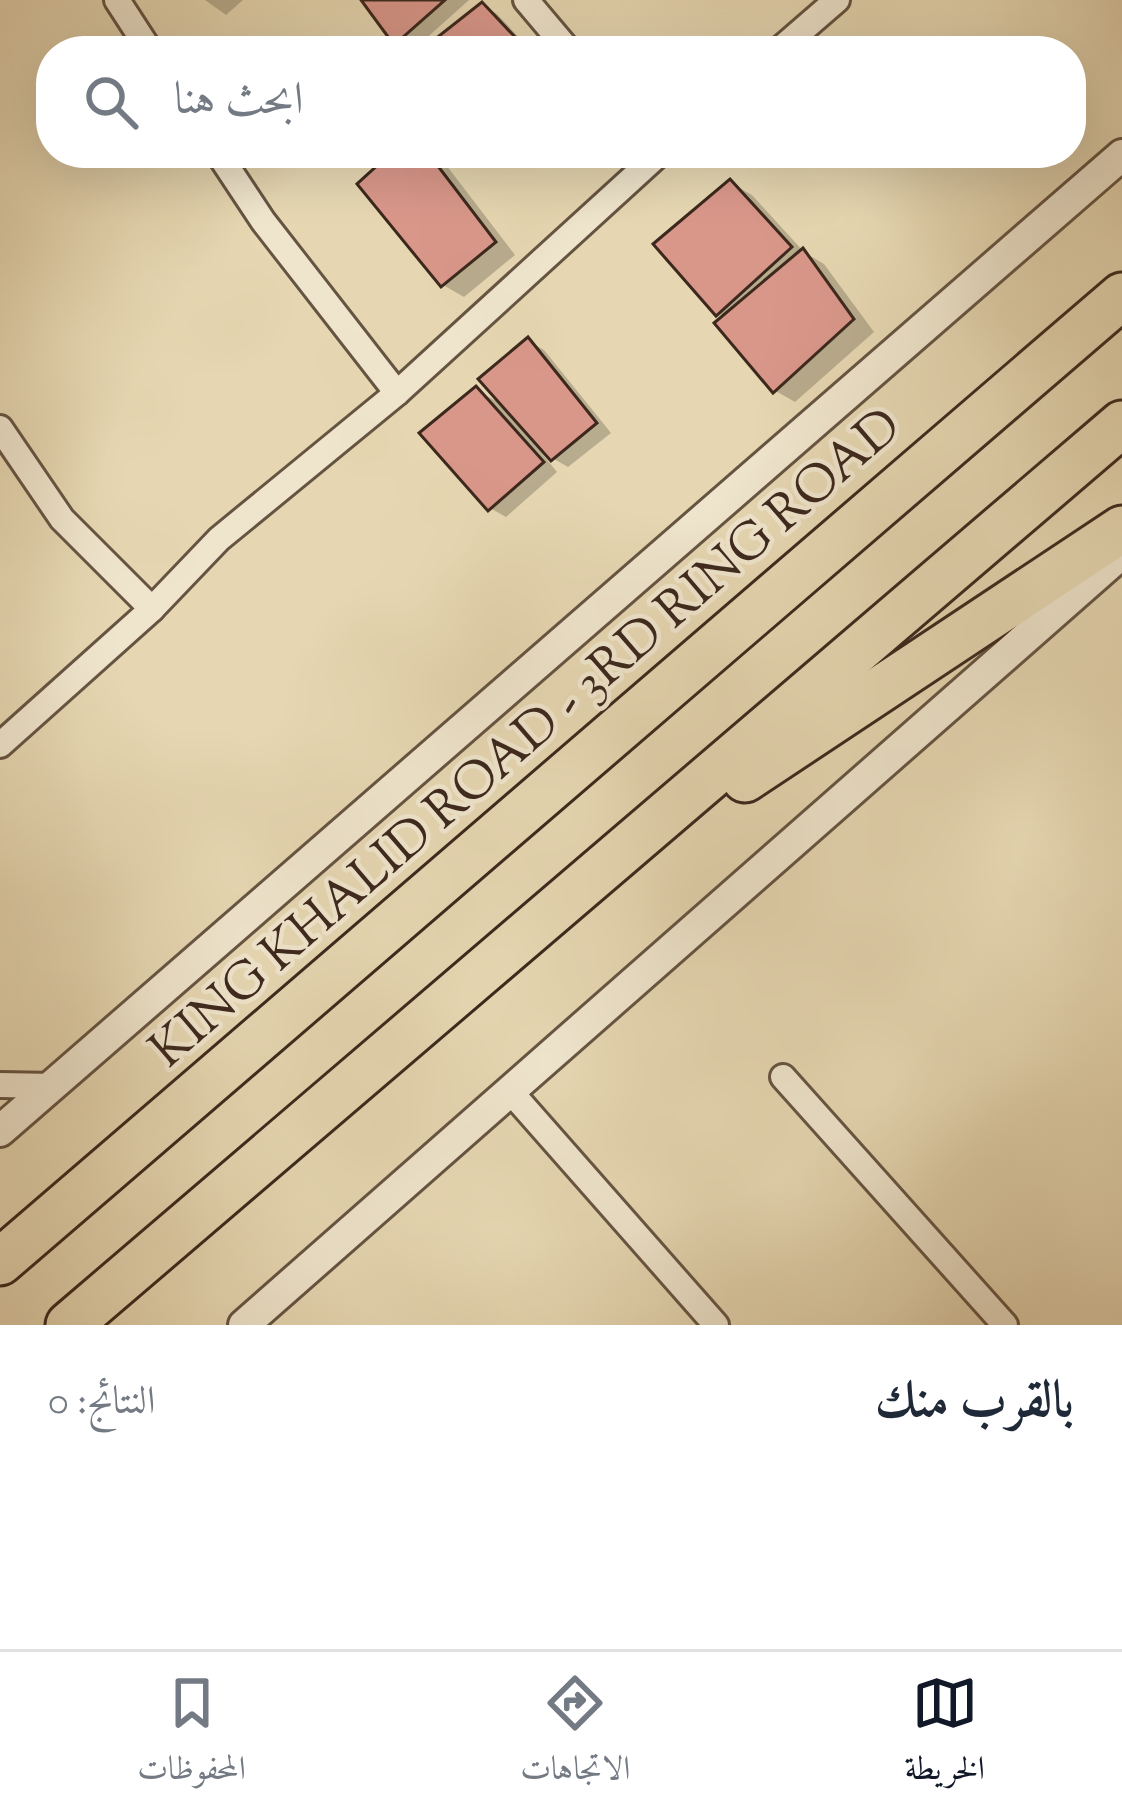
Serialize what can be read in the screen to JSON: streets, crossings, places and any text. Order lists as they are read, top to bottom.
{
  "streets": {
    "highway": ["KING KHALID ROAD - 3RD RING ROAD"]
  },
  "page": {
    "search": "ابحث هنا",
    "heading": ["بالقرب منك", "النتائج: 0"],
    "nav": ["الخريطة", "الاتجاهات", "المحفوظات"]
  }
}
